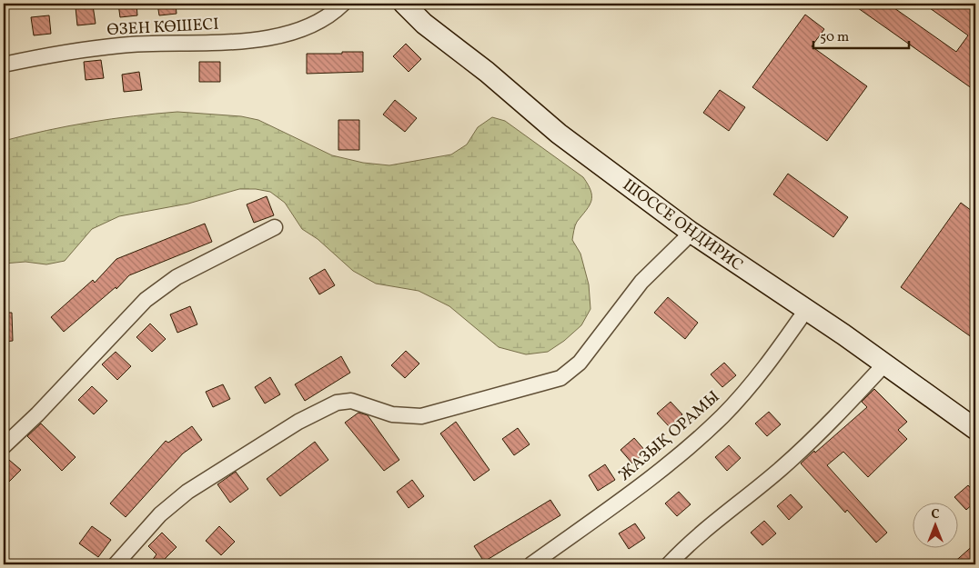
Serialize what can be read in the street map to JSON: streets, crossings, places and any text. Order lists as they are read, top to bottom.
{
  "streets": {
    "main road": ["ШОССЕ ОНДИРИС"],
    "street": ["ӨЗЕН КӨШЕСІ", "ЖАЗЫҚ ОРАМЫ"]
  },
  "crossings": [
    ["ШОССЕ ОНДИРИС", "ЖАЗЫҚ ОРАМЫ"]
  ],
  "scale_bar": "50 m",
  "north": "top"
}
